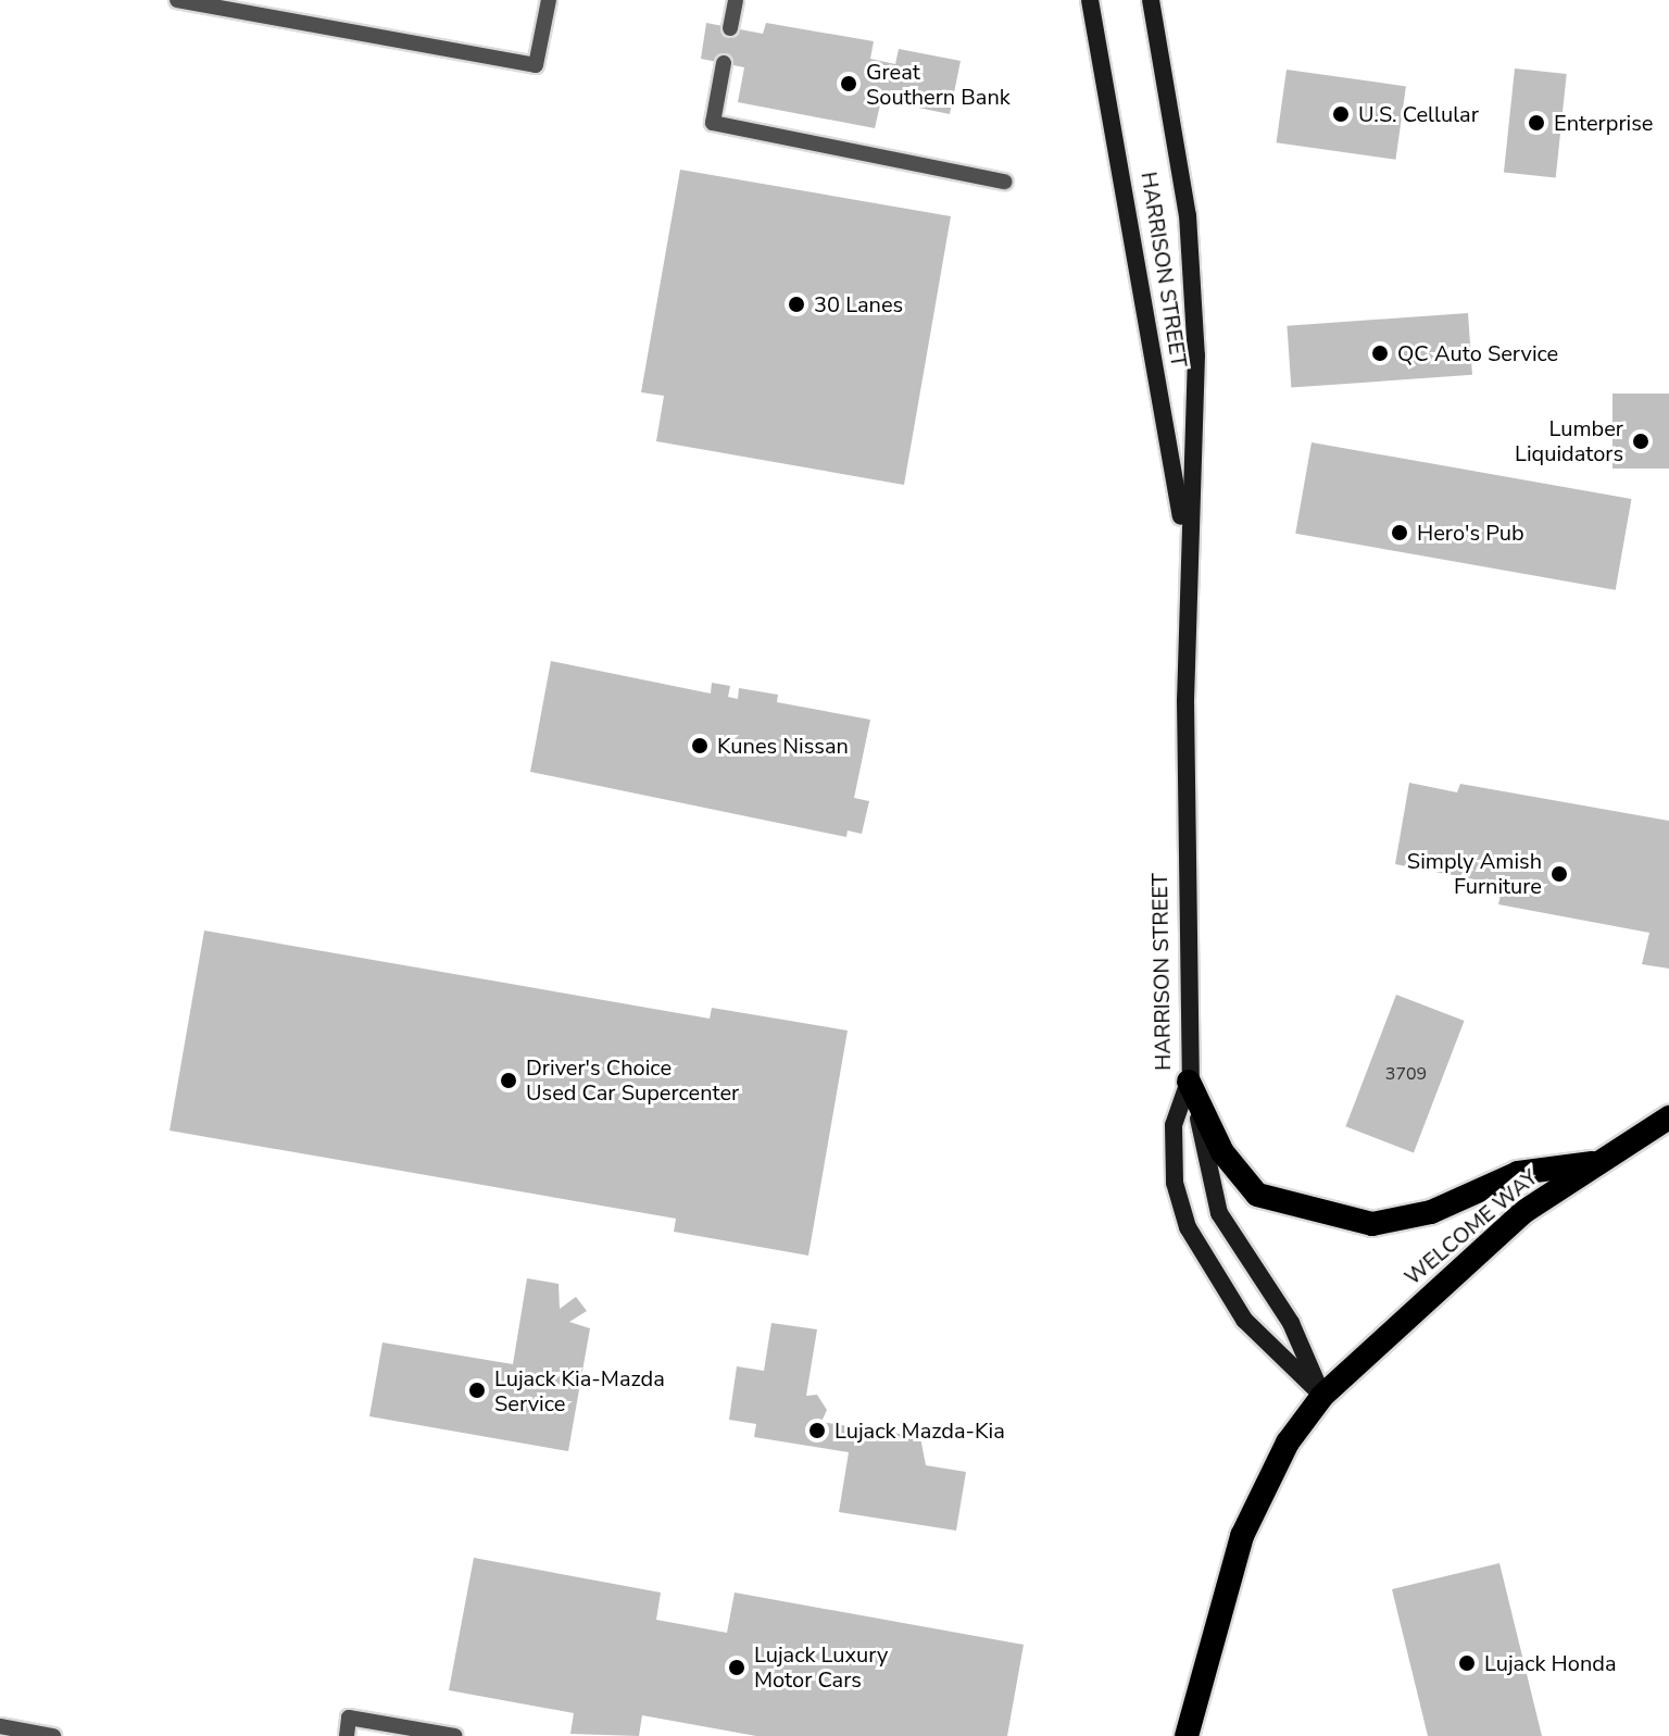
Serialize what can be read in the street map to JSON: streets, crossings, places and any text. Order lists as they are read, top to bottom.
{
  "streets": {
    "highway": ["WELCOME WAY"],
    "main road": ["HARRISON STREET"]
  },
  "crossings": [
    ["HARRISON STREET", "WELCOME WAY"]
  ],
  "places": [
    "Great Southern Bank",
    "U.S. Cellular",
    "Enterprise",
    "30 Lanes",
    "QC Auto Service",
    "Lumber Liquidators",
    "Hero's Pub",
    "Kunes Nissan",
    "Simply Amish Furniture",
    "Driver's Choice Used Car Supercenter",
    "Lujack Kia-Mazda Service",
    "Lujack Mazda-Kia",
    "Lujack Honda",
    "Lujack Luxury Motor Cars"
  ],
  "house_numbers": ["3709"]
}
